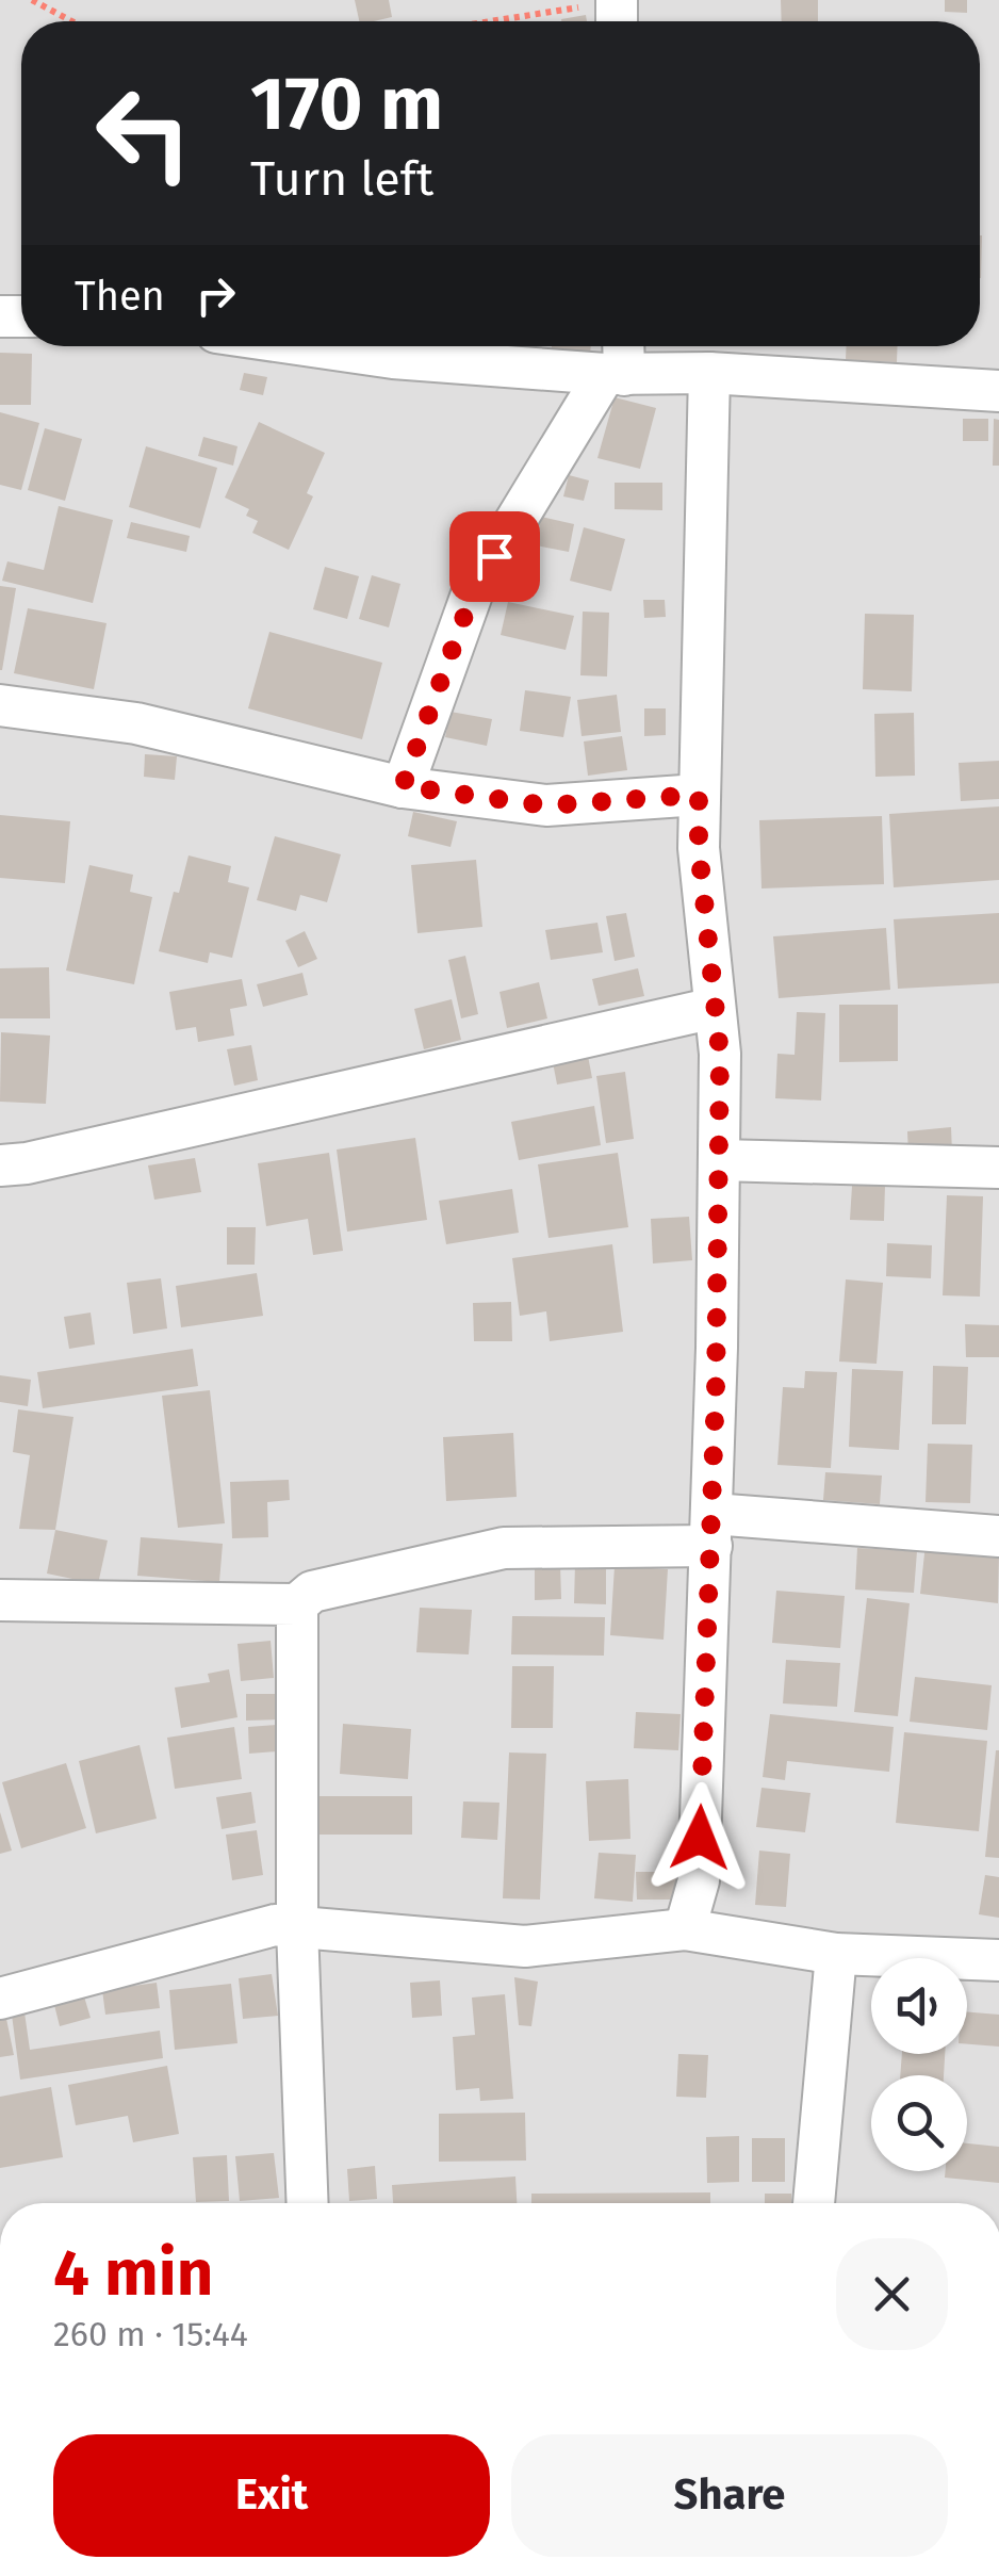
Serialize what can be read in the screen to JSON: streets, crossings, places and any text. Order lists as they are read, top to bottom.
{
  "page": {
    "turn": ["170 m", "Turn left"],
    "then": "Then",
    "heading": ["4 min", "260 m · 15:44"],
    "buttons": ["Exit", "Share"]
  }
}
